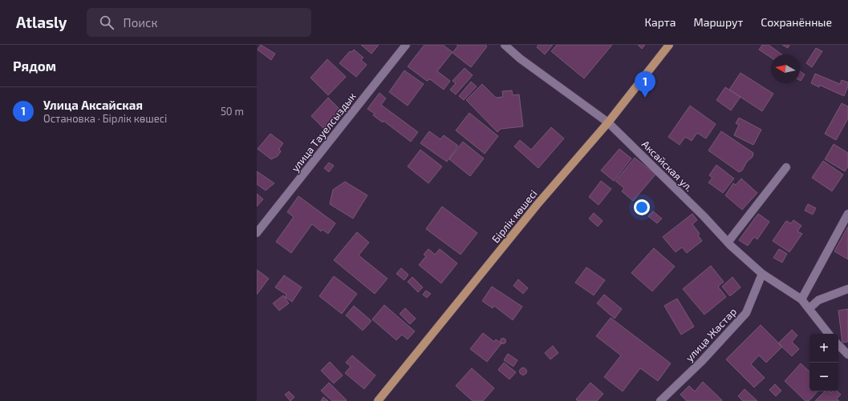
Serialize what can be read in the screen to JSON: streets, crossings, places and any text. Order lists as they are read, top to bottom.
{
  "streets": {
    "main road": ["Бірлік көшесі"],
    "street": ["улица Тауелсыздык", "Аксайская ул.", "улица Жастар"]
  },
  "crossings": [
    ["Аксайская ул.", "Бірлік көшесі"],
    ["Аксайская ул.", "улица Жастар"]
  ],
  "north": "left",
  "page": {
    "header": "Atlasly",
    "search": "Поиск",
    "nav": ["Карта", "Маршрут", "Сохранённые"],
    "heading": "Рядом",
    "pins": "1",
    "list": [
      {
        "mark": "1",
        "name": "Улица Аксайская",
        "note": "Остановка · Бірлік көшесі",
        "value": "50 m"
      }
    ],
    "map_buttons": ["+", "−"]
  }
}
